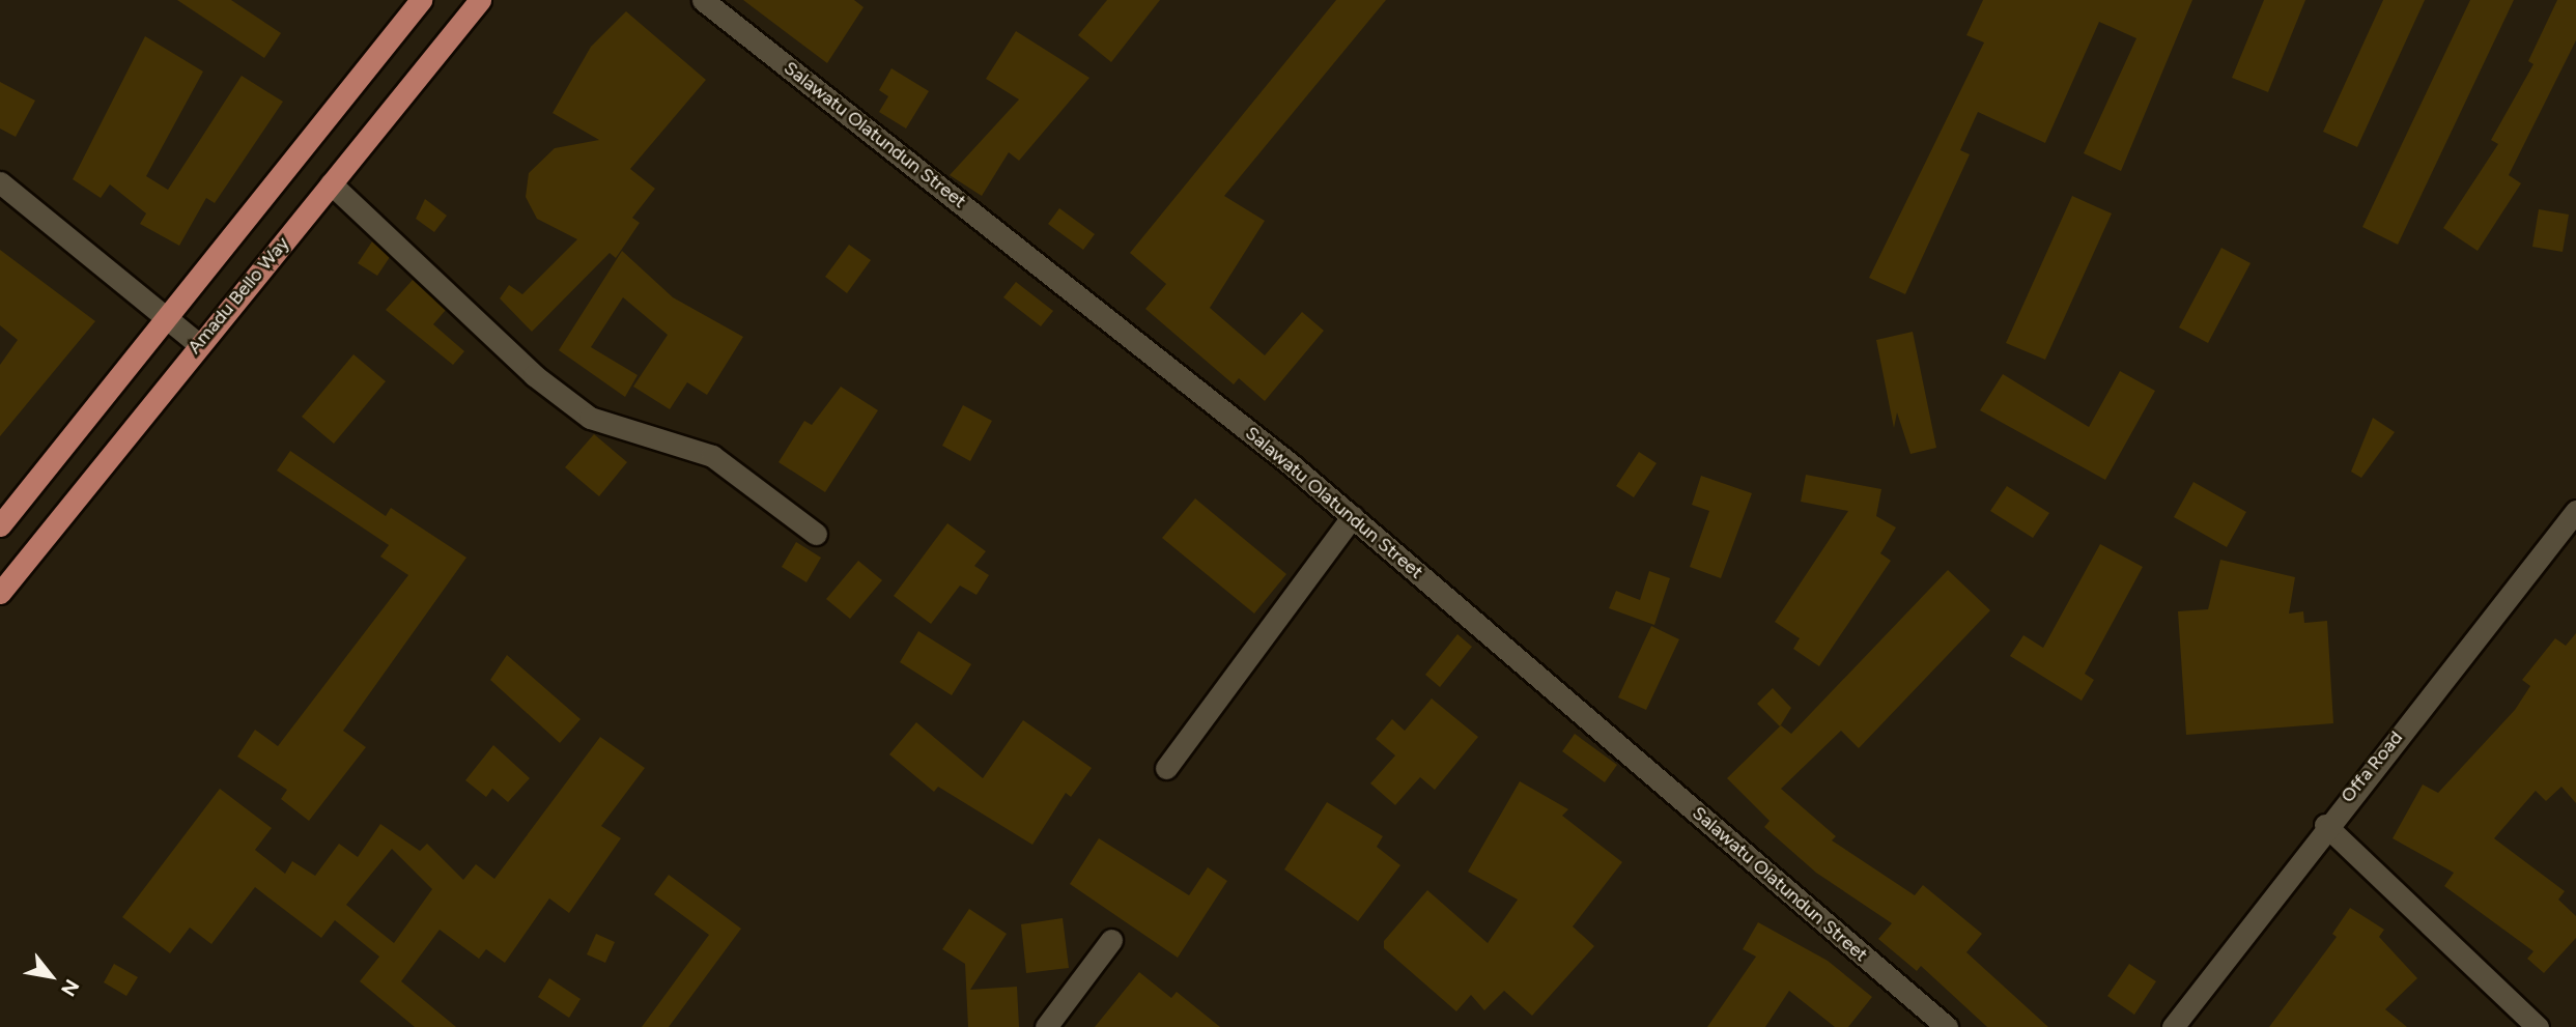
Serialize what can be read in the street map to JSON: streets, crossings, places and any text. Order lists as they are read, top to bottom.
{
  "streets": {
    "main road": ["Amadu Bello Way"],
    "street": ["Salawatu Olatundun Street", "Offa Road"]
  },
  "north": "bottom right"
}
